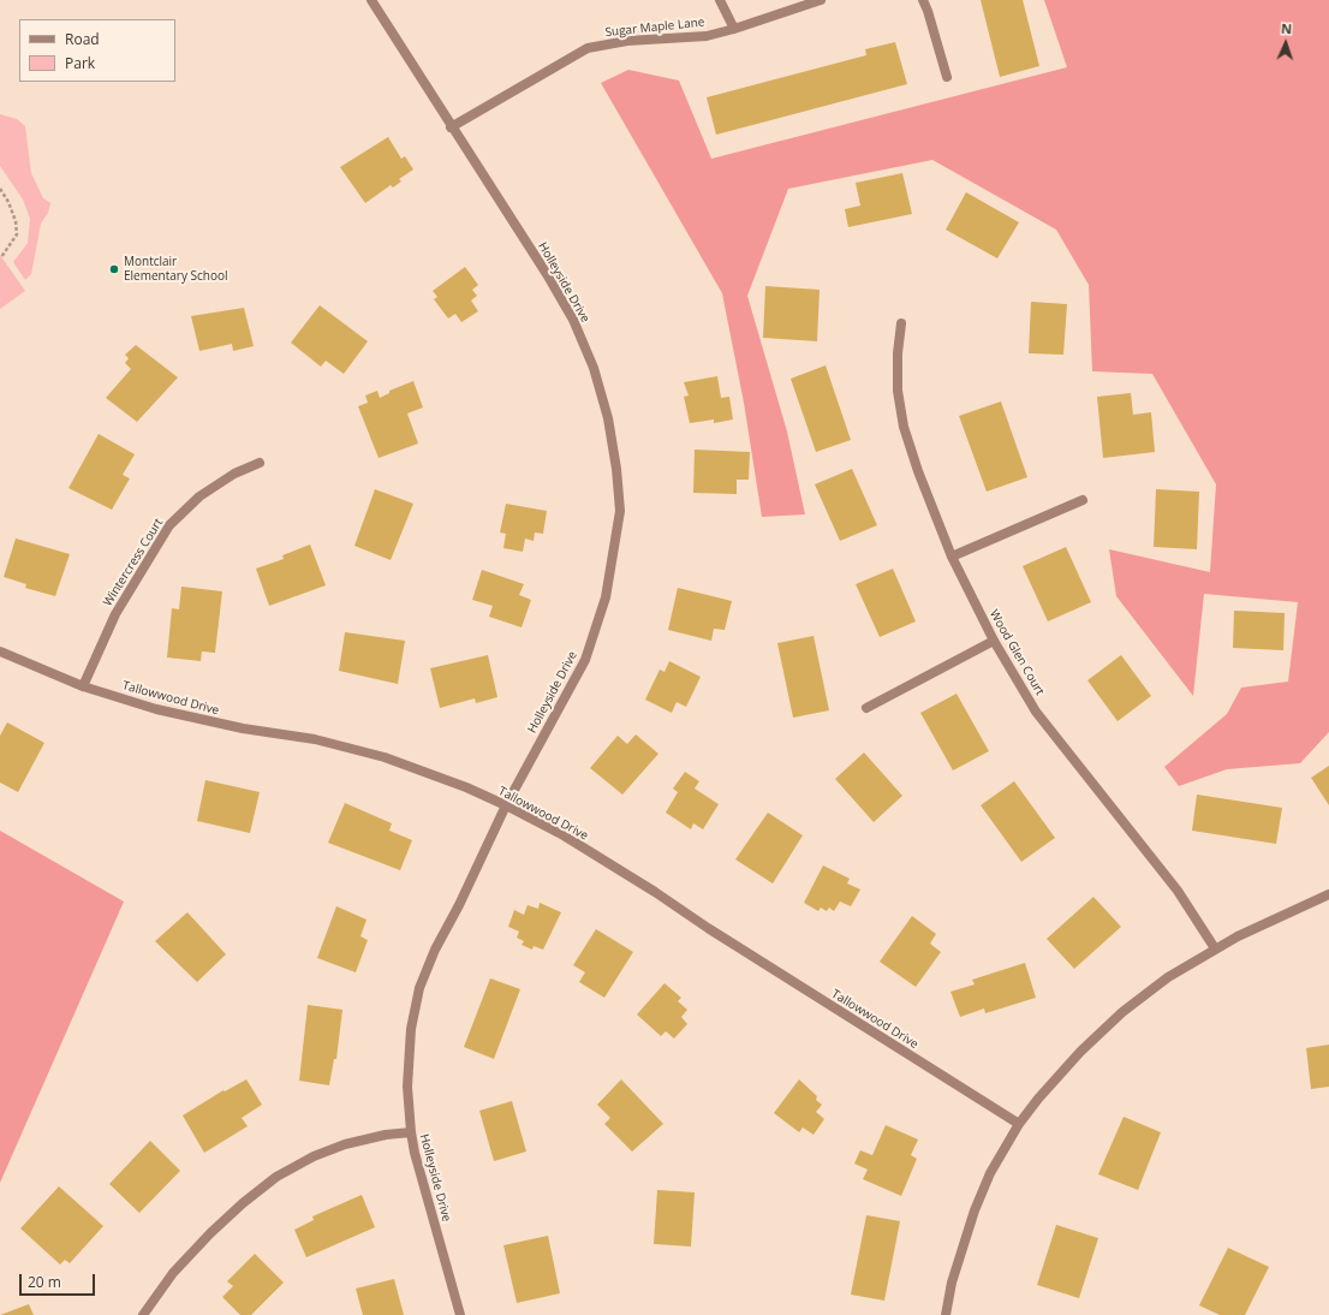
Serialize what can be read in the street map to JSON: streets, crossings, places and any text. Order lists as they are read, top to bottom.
{
  "streets": {
    "street": [
      "Sugar Maple Lane",
      "Holleyside Drive",
      "Wintercress Court",
      "Wood Glen Court",
      "Tallowwood Drive"
    ]
  },
  "crossings": [
    ["Sugar Maple Lane", "Holleyside Drive"],
    ["Holleyside Drive", "Tallowwood Drive"],
    ["Wintercress Court", "Tallowwood Drive"]
  ],
  "places": ["Montclair Elementary School"],
  "legend": ["Road", "Park"],
  "scale_bar": "20 m",
  "north": "top"
}
